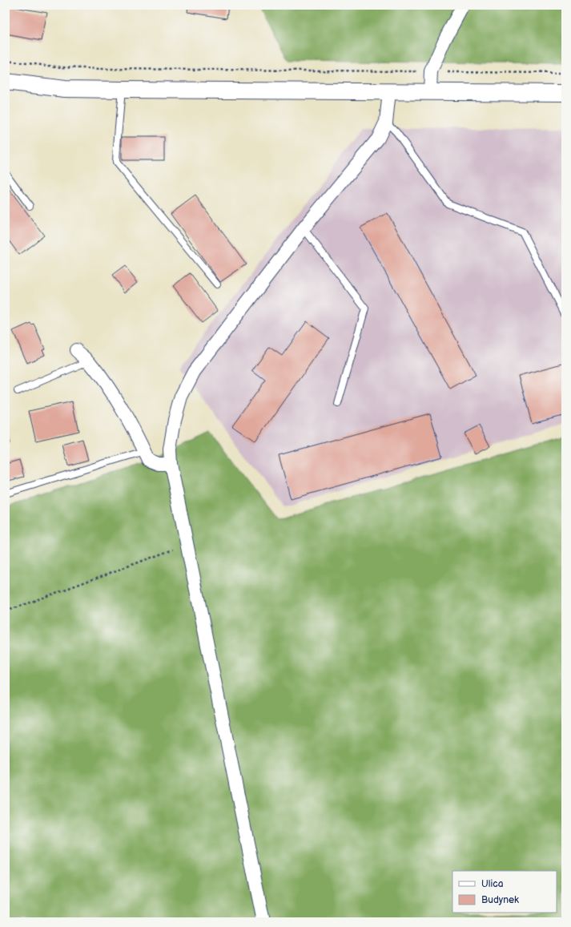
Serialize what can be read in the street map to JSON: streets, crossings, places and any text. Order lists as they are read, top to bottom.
{
  "legend": ["Ulica", "Budynek"]
}
